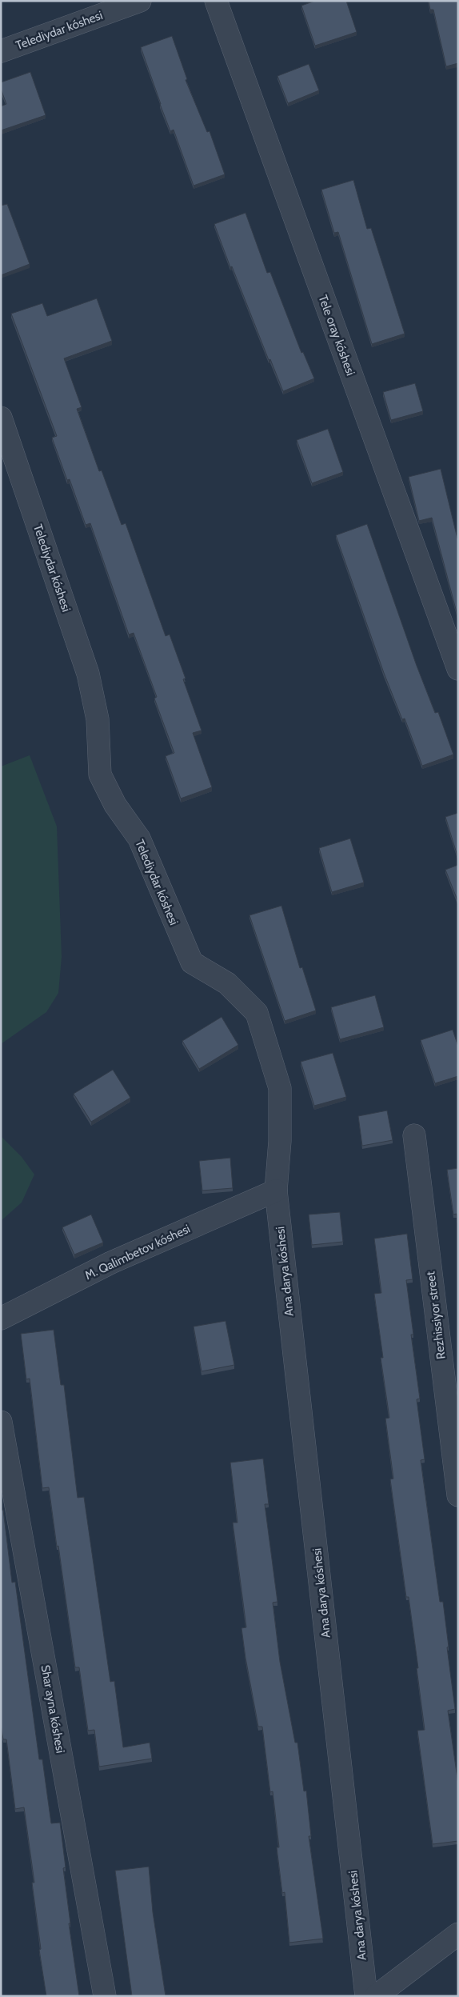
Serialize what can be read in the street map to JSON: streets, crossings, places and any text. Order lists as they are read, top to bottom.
{
  "streets": {
    "street": [
      "Telediydar kóshesi",
      "Tele oray kóshesi",
      "M. Qalimbetov kóshesi",
      "Ana darya kóshesi",
      "Rezhissiyor street",
      "Shar ayna kóshesi"
    ]
  },
  "crossings": [
    ["Telediydar kóshesi", "M. Qalimbetov kóshesi"],
    ["Telediydar kóshesi", "Ana darya kóshesi"],
    ["M. Qalimbetov kóshesi", "Ana darya kóshesi"]
  ]
}
